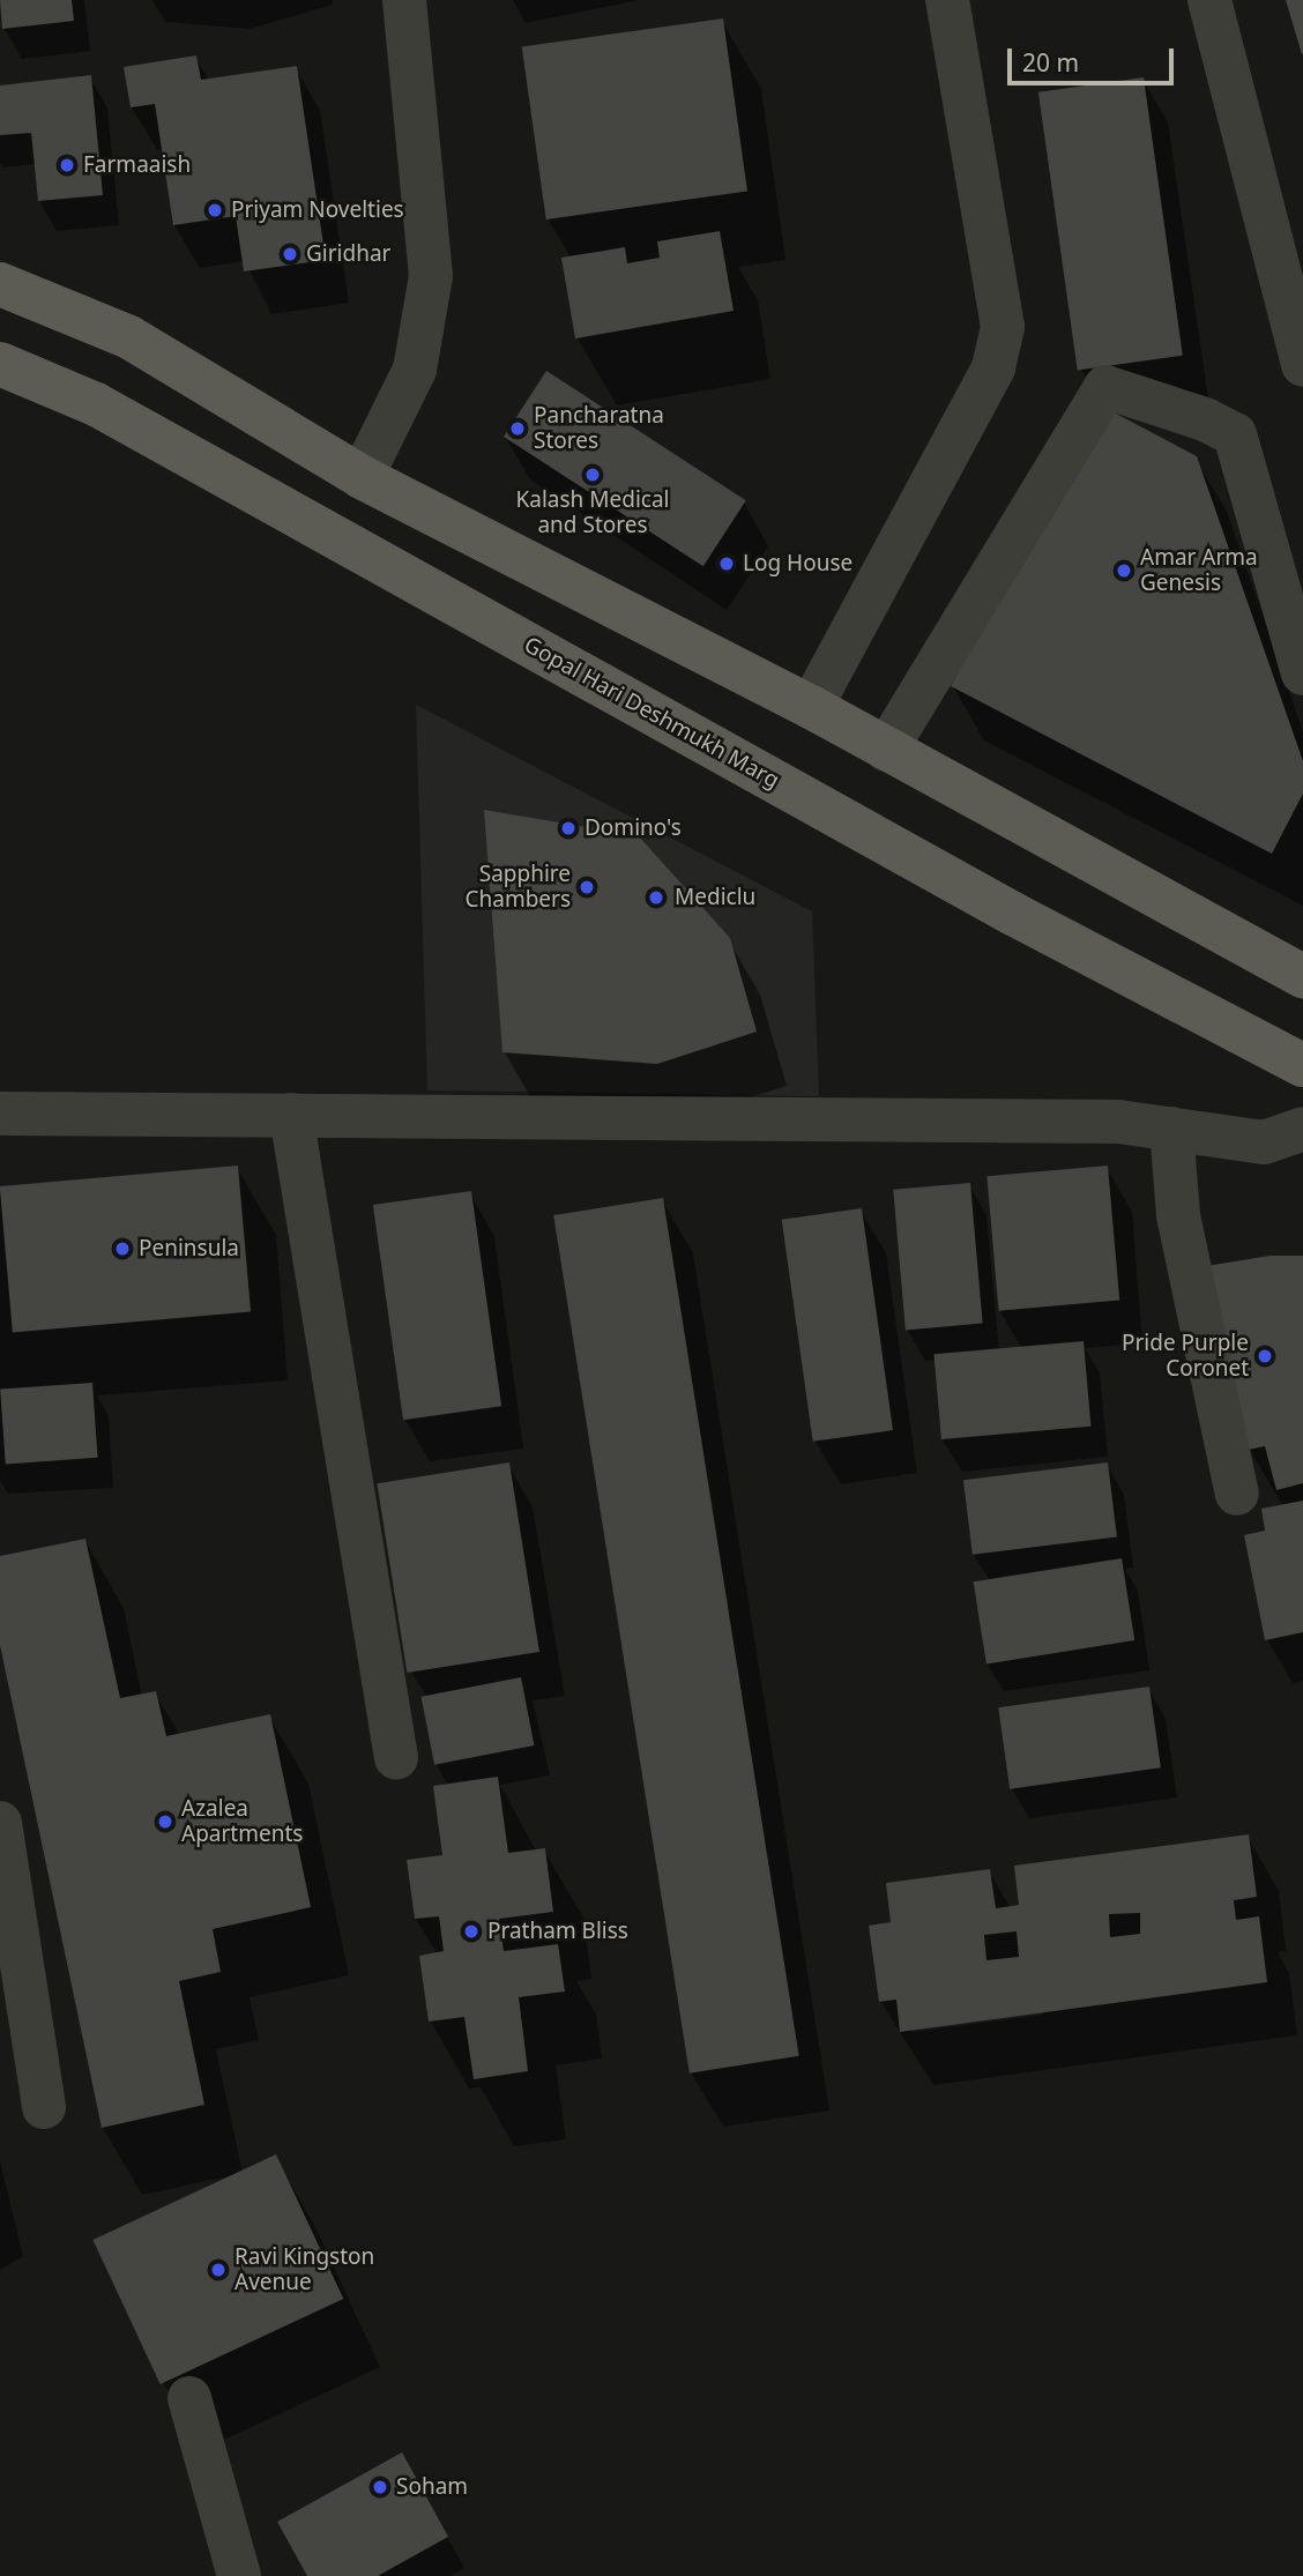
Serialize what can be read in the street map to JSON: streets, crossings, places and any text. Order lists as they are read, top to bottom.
{
  "streets": {
    "main road": ["Gopal Hari Deshmukh Marg"]
  },
  "places": [
    "Farmaaish",
    "Priyam Novelties",
    "Giridhar",
    "Pancharatna Stores",
    "Kalash Medical and Stores",
    "Log House",
    "Amar Arma Genesis",
    "Domino's",
    "Sapphire Chambers",
    "Mediclu",
    "Peninsula",
    "Pride Purple Coronet",
    "Azalea Apartments",
    "Pratham Bliss",
    "Ravi Kingston Avenue",
    "Soham"
  ],
  "scale_bar": "20 m"
}
